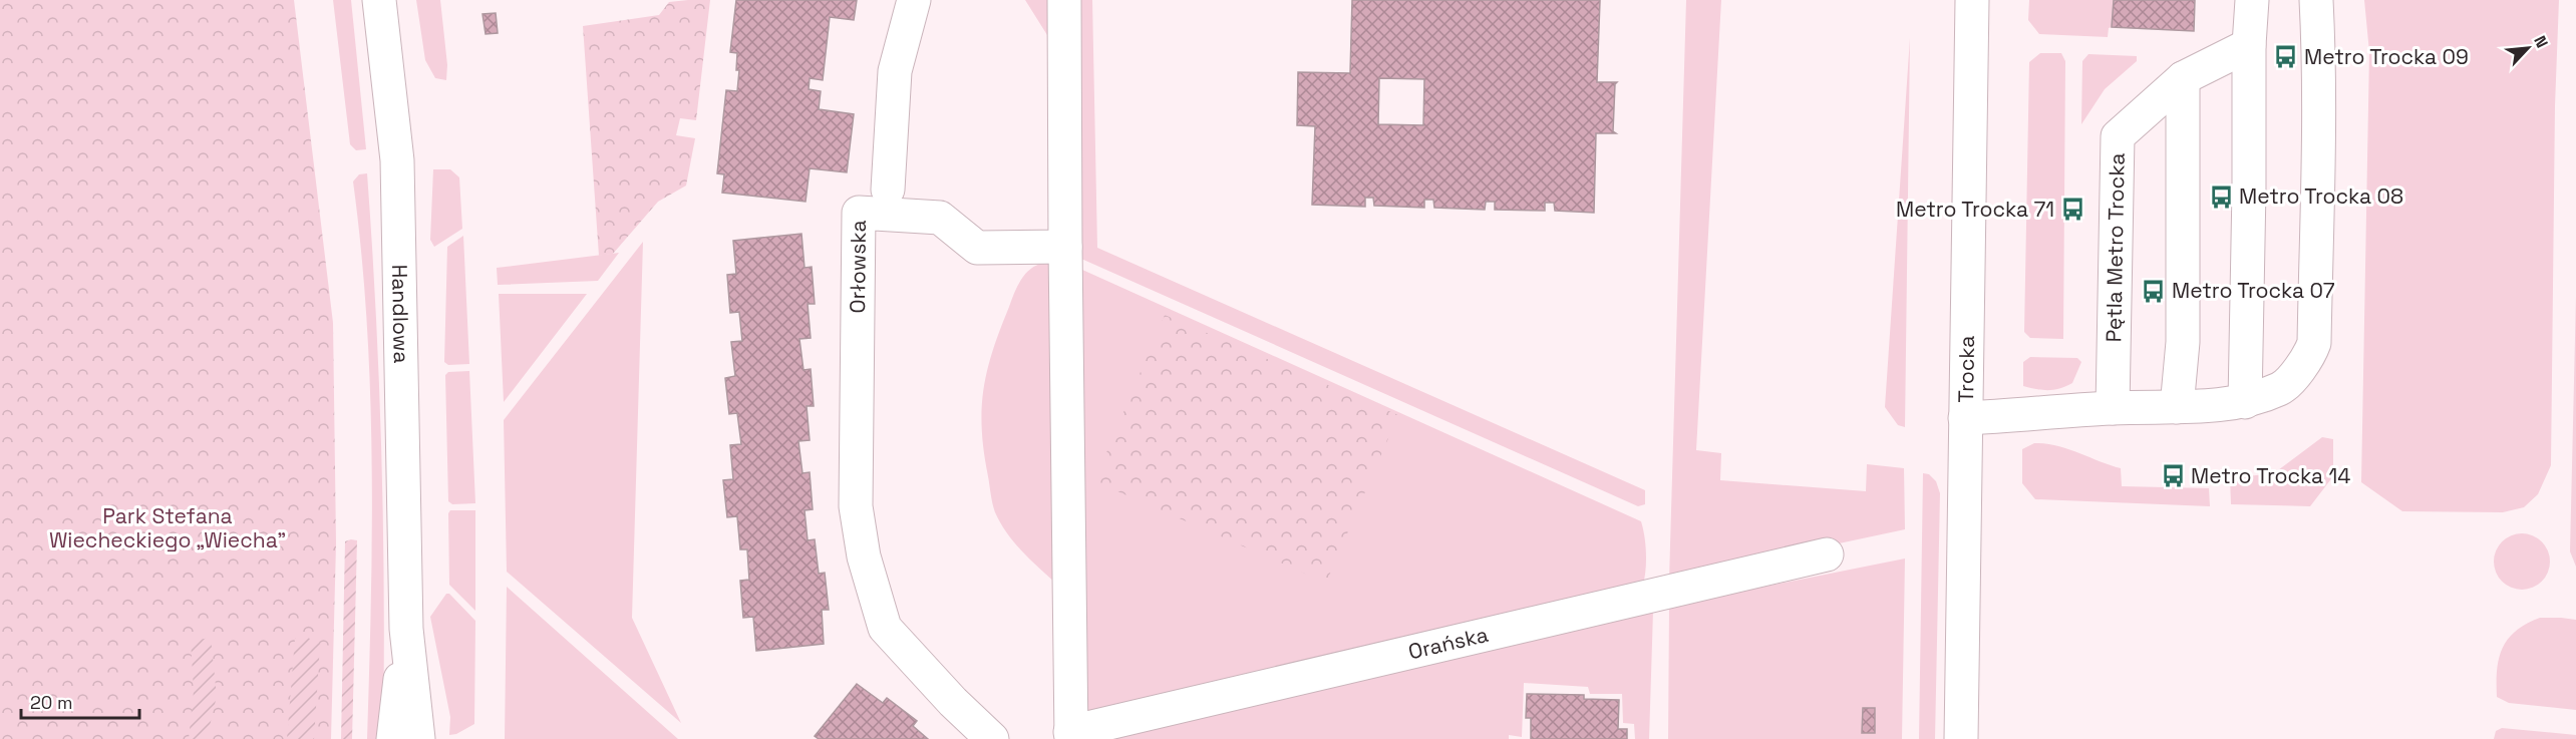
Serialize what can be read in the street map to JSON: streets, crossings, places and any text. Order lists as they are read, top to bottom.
{
  "streets": {
    "street": [
      "Pętla Metro Trocka",
      "Orłowska",
      "Handlowa",
      "Trocka",
      "Orańska"
    ]
  },
  "parks": ["Park Stefana Wiecheckiego „Wiecha”"],
  "places": {
    "bus stop": [
      "Metro Trocka 09",
      "Metro Trocka 08",
      "Metro Trocka 71",
      "Metro Trocka 07",
      "Metro Trocka 14"
    ]
  },
  "scale_bar": "20 m",
  "north": "top right"
}
